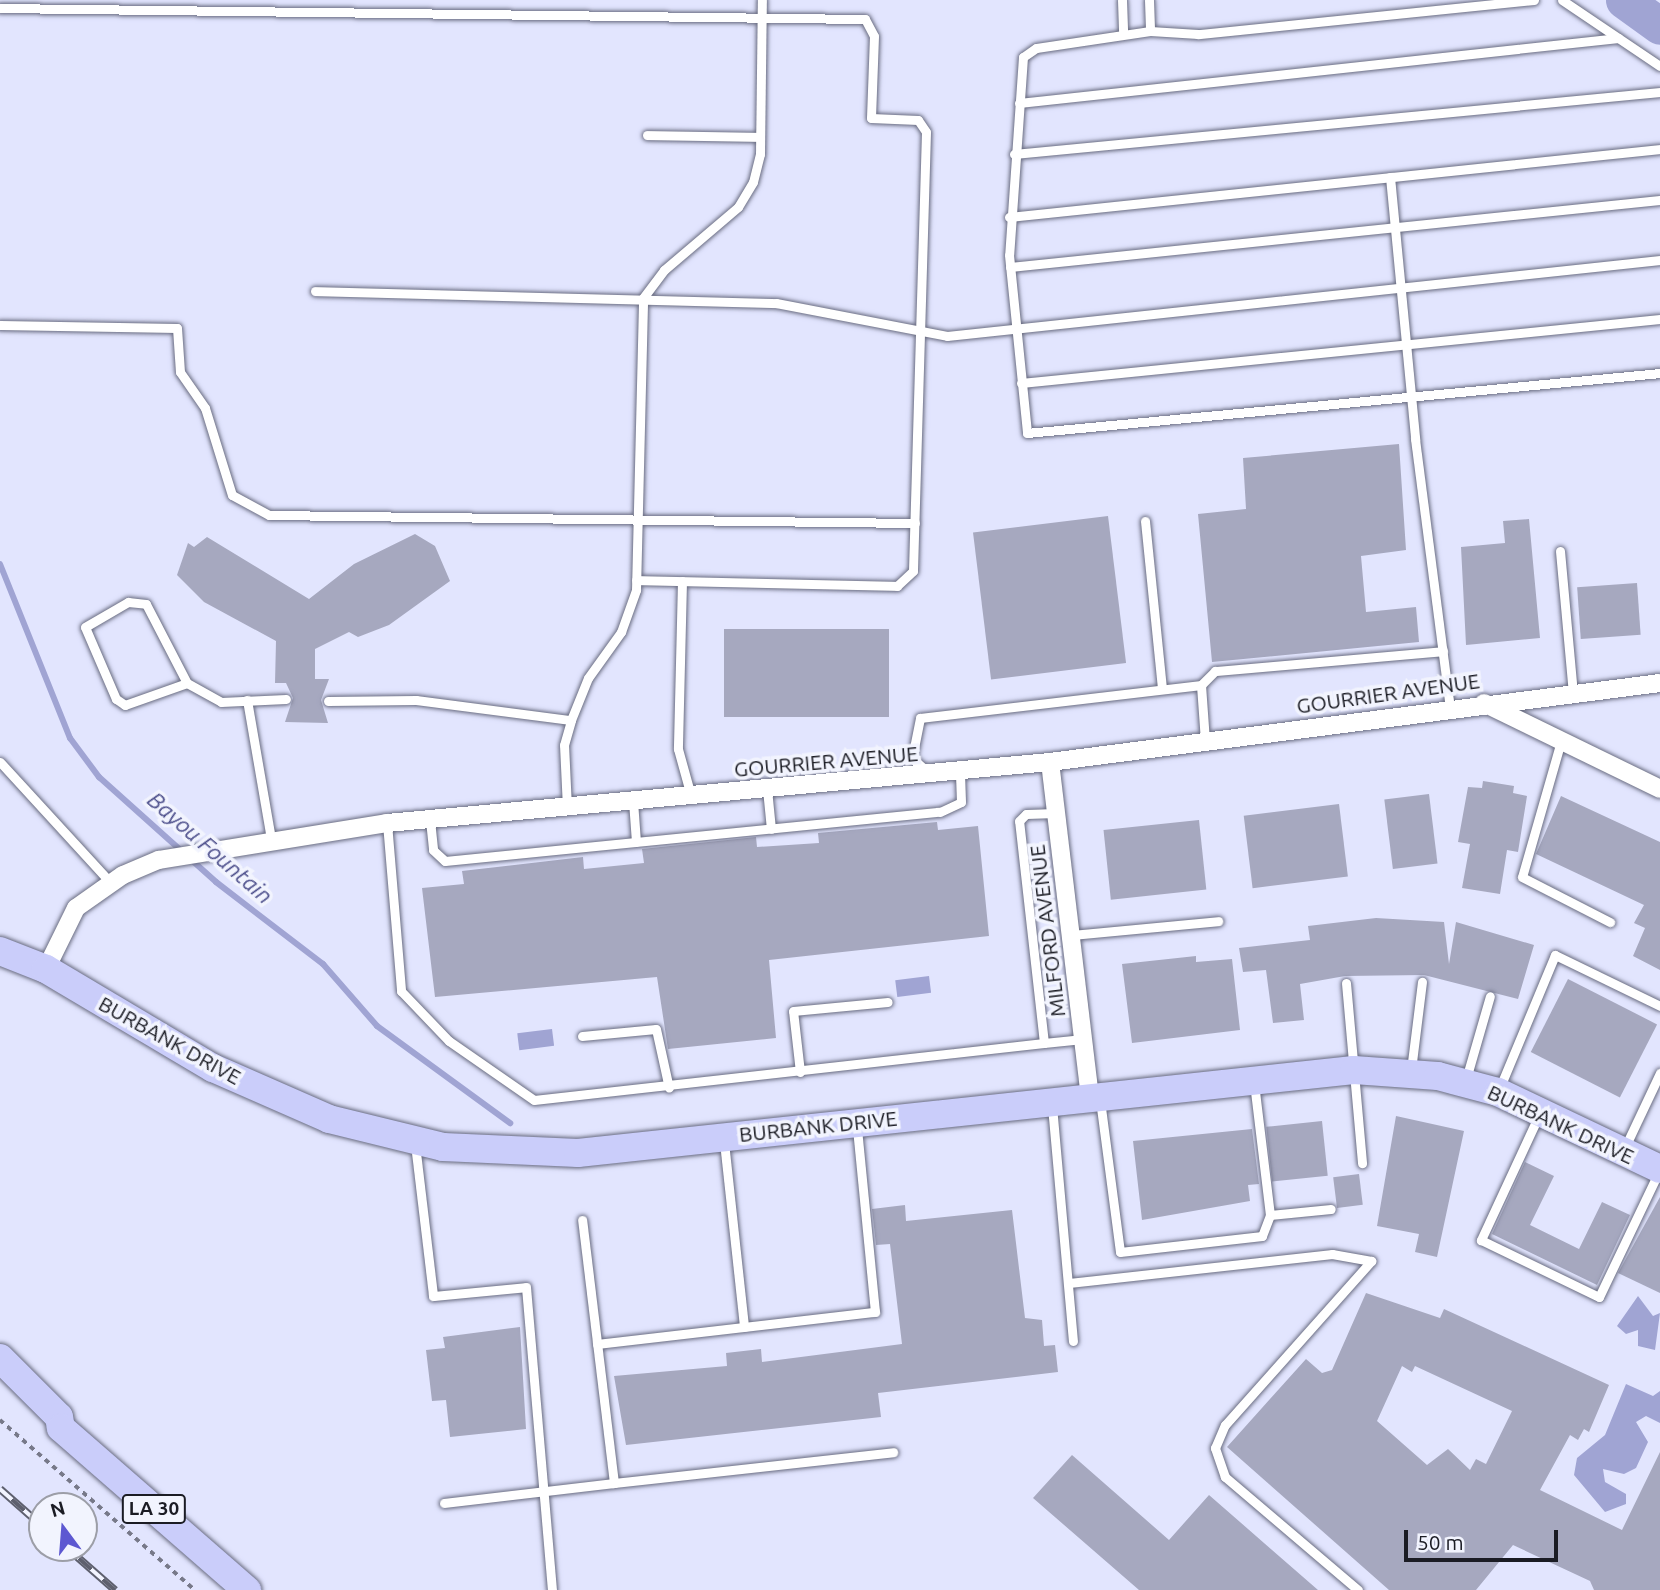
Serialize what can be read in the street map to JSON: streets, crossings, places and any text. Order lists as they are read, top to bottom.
{
  "streets": {
    "main road": ["BURBANK DRIVE", "LA 30"],
    "street": ["GOURRIER AVENUE", "MILFORD AVENUE"]
  },
  "crossings": [
    ["GOURRIER AVENUE", "MILFORD AVENUE"],
    ["GOURRIER AVENUE", "BURBANK DRIVE"],
    ["MILFORD AVENUE", "BURBANK DRIVE"]
  ],
  "water": ["Bayou Fountain"],
  "scale_bar": "50 m",
  "north": "top"
}
